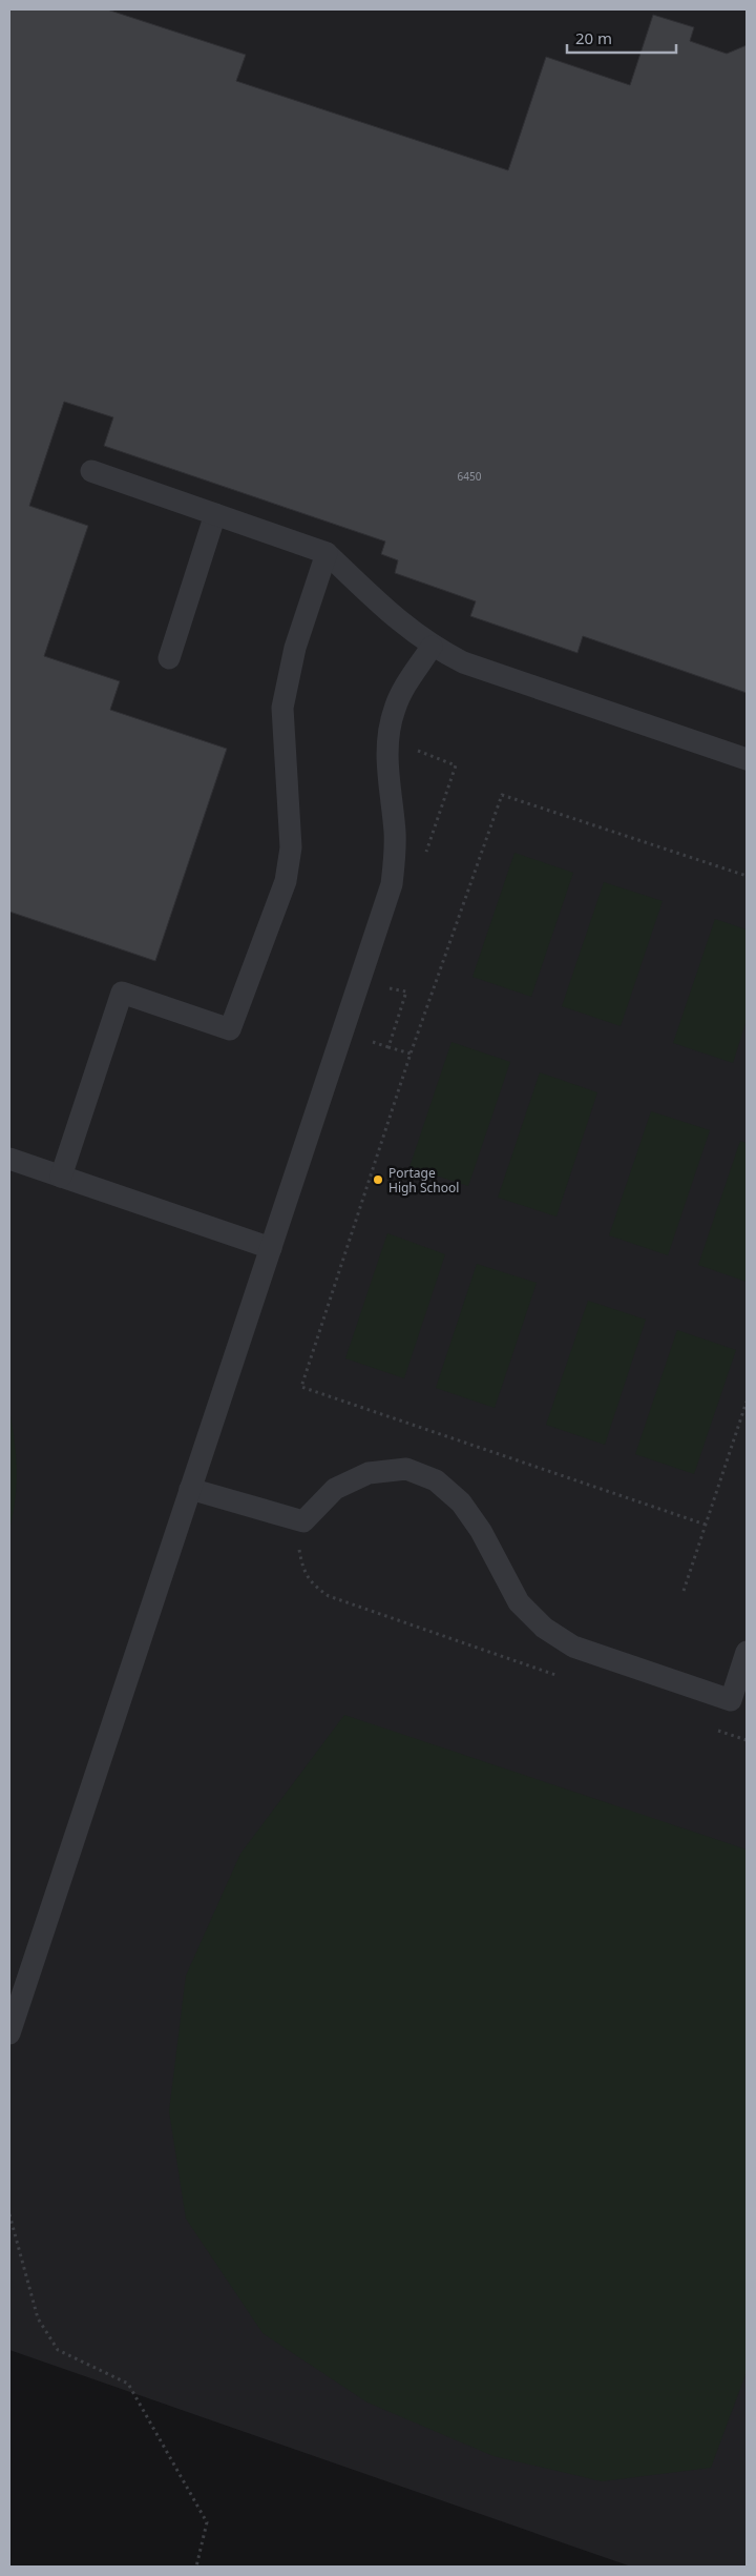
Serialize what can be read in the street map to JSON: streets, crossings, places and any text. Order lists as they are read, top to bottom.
{
  "places": ["Portage High School"],
  "house_numbers": ["6450"],
  "scale_bar": "20 m"
}
